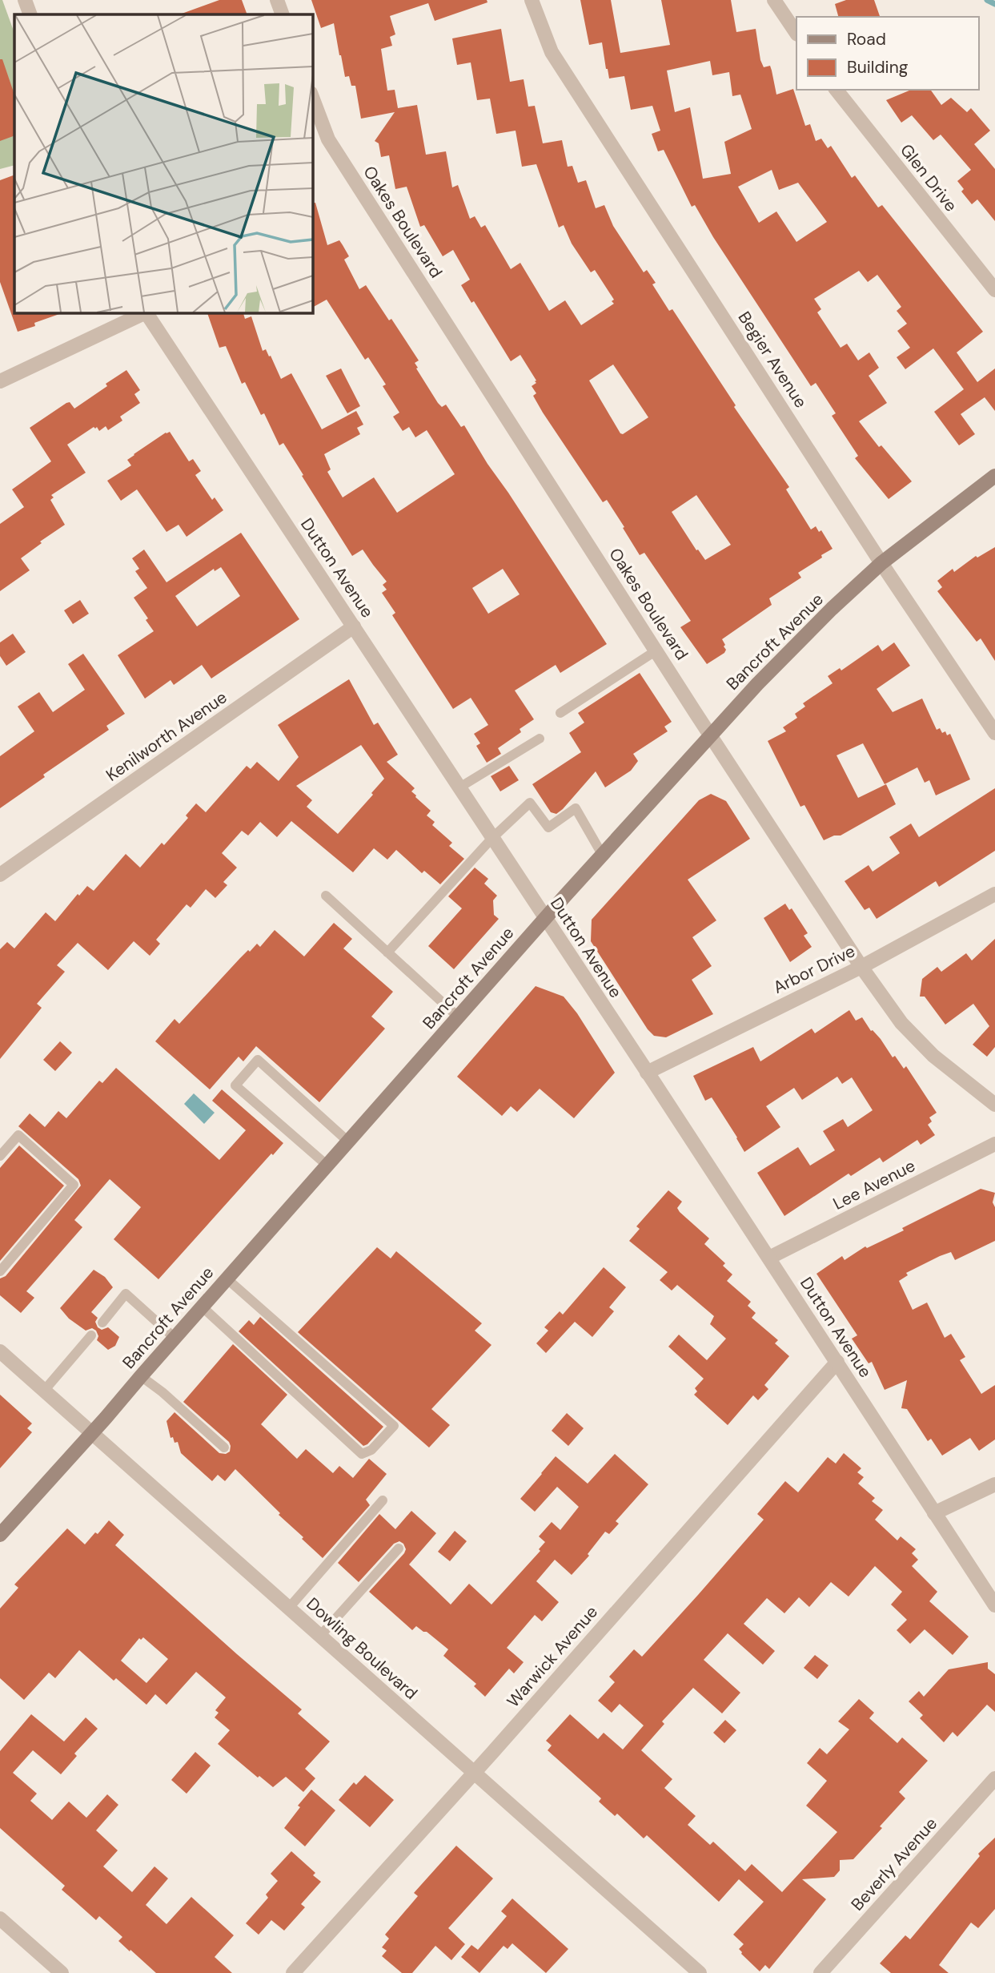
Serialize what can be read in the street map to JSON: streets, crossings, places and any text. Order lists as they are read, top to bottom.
{
  "streets": {
    "main road": ["Bancroft Avenue"],
    "street": [
      "Glen Drive",
      "Oakes Boulevard",
      "Begier Avenue",
      "Dutton Avenue",
      "Kenilworth Avenue",
      "Arbor Drive",
      "Lee Avenue",
      "Dowling Boulevard",
      "Warwick Avenue",
      "Beverly Avenue"
    ]
  },
  "crossings": [
    ["Oakes Boulevard", "Bancroft Avenue"],
    ["Oakes Boulevard", "Arbor Drive"],
    ["Begier Avenue", "Bancroft Avenue"],
    ["Dutton Avenue", "Bancroft Avenue"],
    ["Dutton Avenue", "Kenilworth Avenue"],
    ["Dutton Avenue", "Arbor Drive"],
    ["Dutton Avenue", "Lee Avenue"],
    ["Dutton Avenue", "Warwick Avenue"],
    ["Bancroft Avenue", "Dowling Boulevard"],
    ["Dowling Boulevard", "Warwick Avenue"]
  ],
  "legend": ["Road", "Building"]
}
